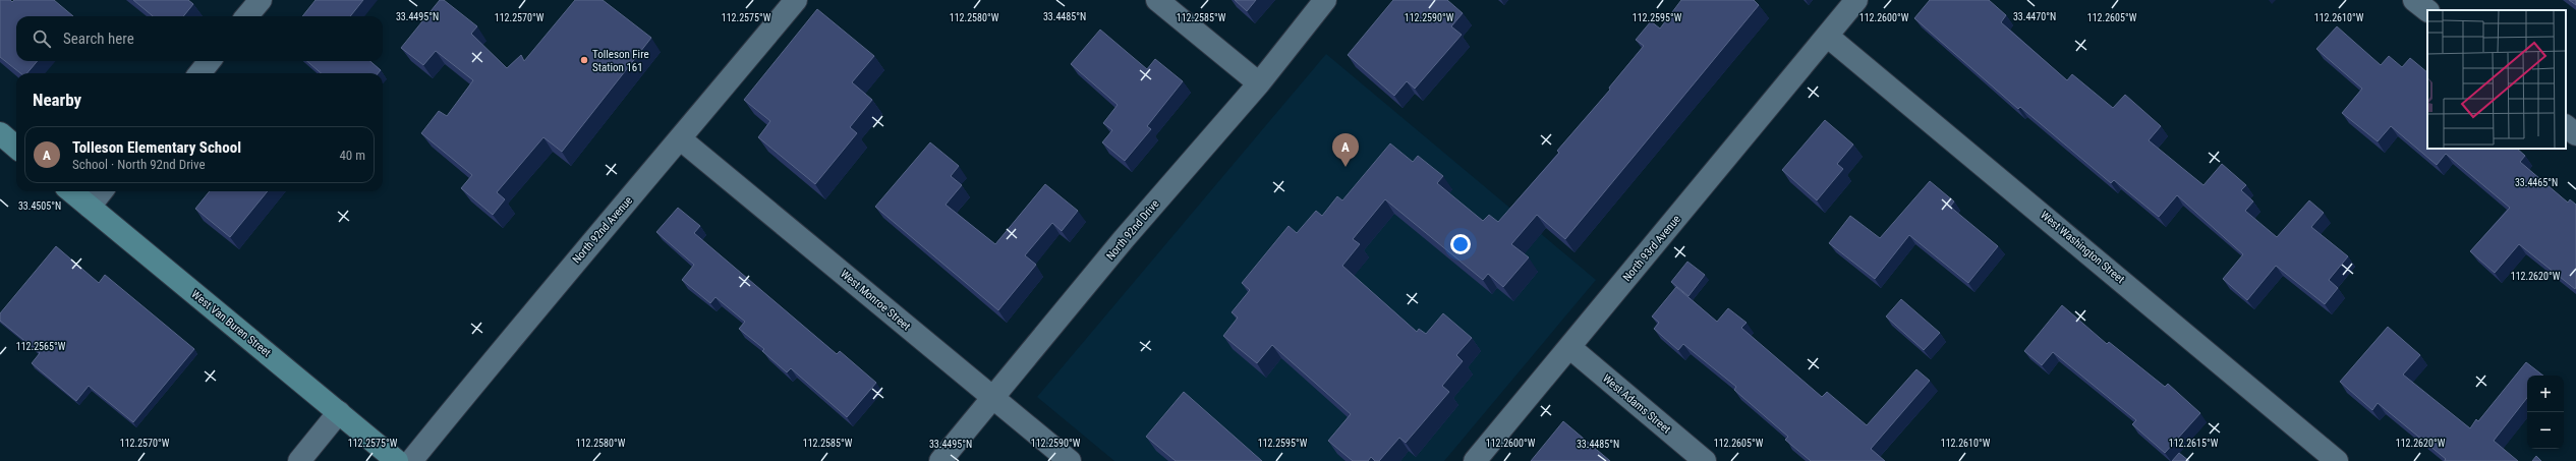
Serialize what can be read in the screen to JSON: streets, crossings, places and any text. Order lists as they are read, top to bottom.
{
  "streets": {
    "main road": ["West Van Buren Street"],
    "street": [
      "North 92nd Avenue",
      "North 92nd Drive",
      "West Washington Street",
      "North 93rd Avenue",
      "West Monroe Street",
      "West Adams Street"
    ]
  },
  "crossings": [
    ["North 92nd Avenue", "West Monroe Street"],
    ["North 92nd Drive", "West Monroe Street"],
    ["West Washington Street", "North 93rd Avenue"],
    ["North 93rd Avenue", "West Adams Street"]
  ],
  "places": ["Tolleson Fire Station 161"],
  "page": {
    "search": "Search here",
    "heading": "Nearby",
    "list": [
      {
        "mark": "A",
        "name": "Tolleson Elementary School",
        "note": "School · North 92nd Drive",
        "value": "40 m"
      }
    ],
    "pins": "A",
    "map_buttons": ["+", "−"]
  },
  "coordinates": [
    "33.4495°N",
    "33.4485°N",
    "33.4470°N",
    "112.2570°W",
    "112.2575°W",
    "112.2580°W",
    "112.2585°W",
    "112.2590°W",
    "112.2595°W",
    "112.2600°W",
    "112.2605°W",
    "112.2610°W",
    "33.4465°N",
    "33.4505°N",
    "112.2620°W",
    "112.2565°W",
    "112.2615°W"
  ]
}
